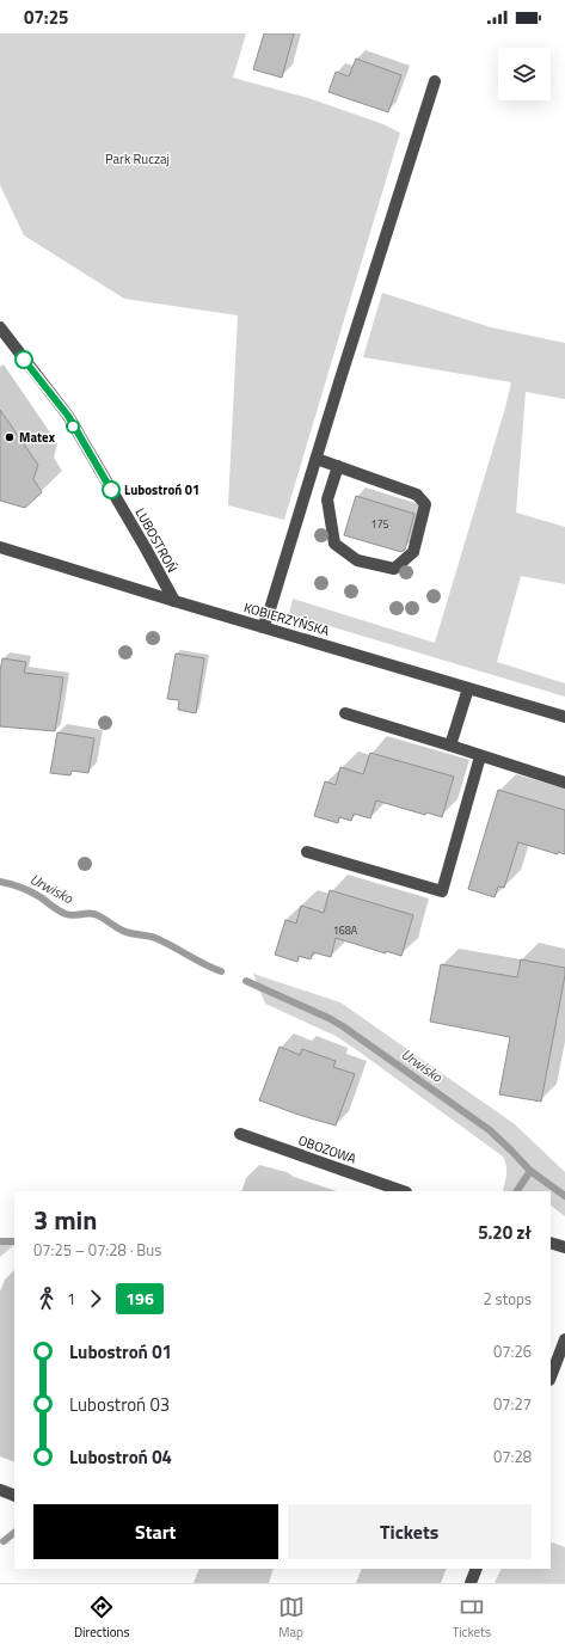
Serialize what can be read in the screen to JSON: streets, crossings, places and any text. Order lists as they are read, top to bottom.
{
  "streets": {
    "street": ["LUBOSTROŃ", "KOBIERZYŃSKA", "OBOZOWA"]
  },
  "crossings": [
    ["LUBOSTROŃ", "KOBIERZYŃSKA"]
  ],
  "water": ["Urwisko"],
  "parks": ["Park Ruczaj"],
  "places": ["Matex", "Lubostroń 01"],
  "lines": ["bus line 196"],
  "house_numbers": ["175", "168A"],
  "page": {
    "status": "07:25",
    "heading": ["3 min", "07:25 – 07:28 · Bus", "5.20 zł"],
    "legs": ["1", "196", "2 stops"],
    "list": [
      {
        "name": "Lubostroń 01",
        "value": "07:26"
      },
      {
        "name": "Lubostroń 03",
        "value": "07:27"
      },
      {
        "name": "Lubostroń 04",
        "value": "07:28"
      }
    ],
    "buttons": ["Start", "Tickets"],
    "tabs": ["Directions", "Map", "Tickets"]
  }
}
